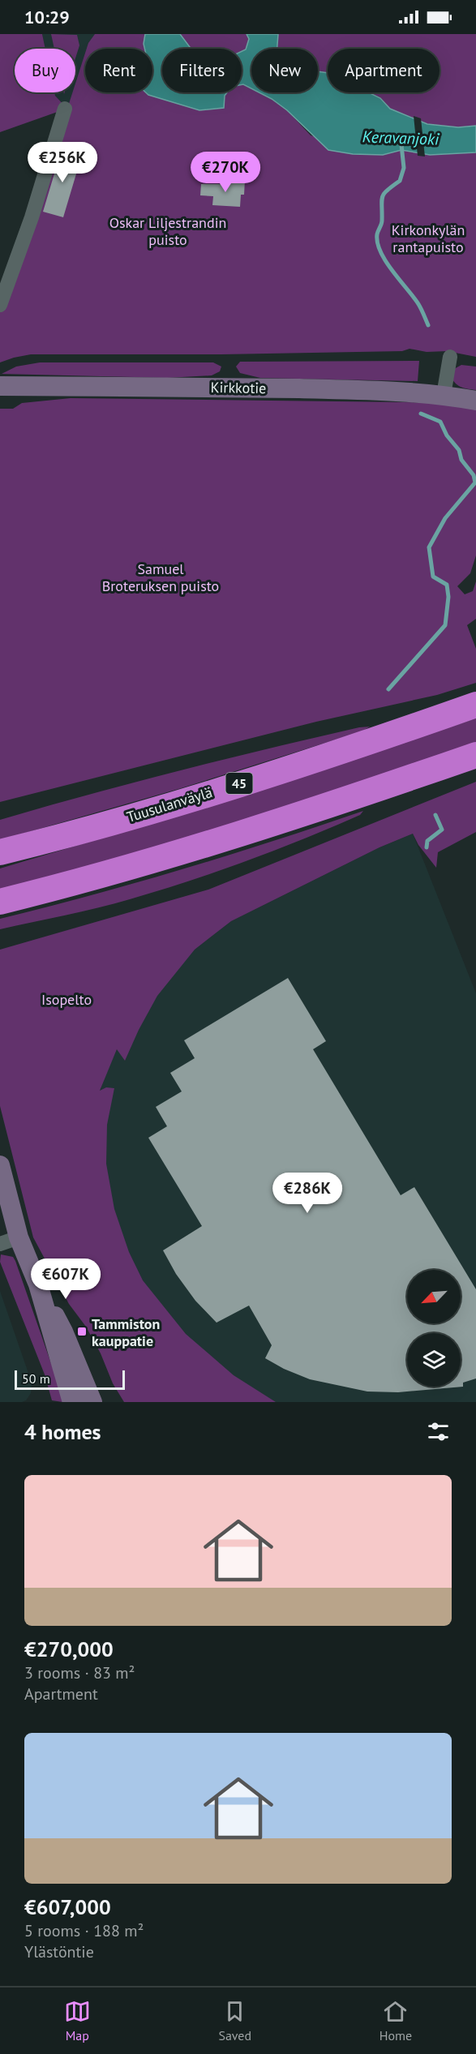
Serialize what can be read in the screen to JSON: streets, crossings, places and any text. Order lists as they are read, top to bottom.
{
  "streets": {
    "highway": ["45", "Tuusulanväylä"],
    "street": ["Kirkkotie"]
  },
  "water": ["Keravanjoki"],
  "parks": [
    "Oskar Liljestrandin puisto",
    "Kirkonkylän rantapuisto",
    "Samuel Broteruksen puisto",
    "Isopelto"
  ],
  "places": {
    "transit": ["Tammiston kauppatie"]
  },
  "scale_bar": "50 m",
  "north": "bottom left",
  "page": {
    "status": "10:29",
    "chip": [
      "Buy",
      "Rent",
      "Filters",
      "New",
      "Apartment"
    ],
    "price": [
      "€256K",
      "€270K",
      "€286K",
      "€607K"
    ],
    "scale": "50 m",
    "heading": "4 homes",
    "list": [
      {
        "name": "€270,000",
        "note": "3 rooms · 83 m² · Apartment"
      },
      {
        "name": "€607,000",
        "note": "5 rooms · 188 m² · Ylästöntie"
      }
    ],
    "tabs": ["Map", "Saved", "Home"]
  }
}
